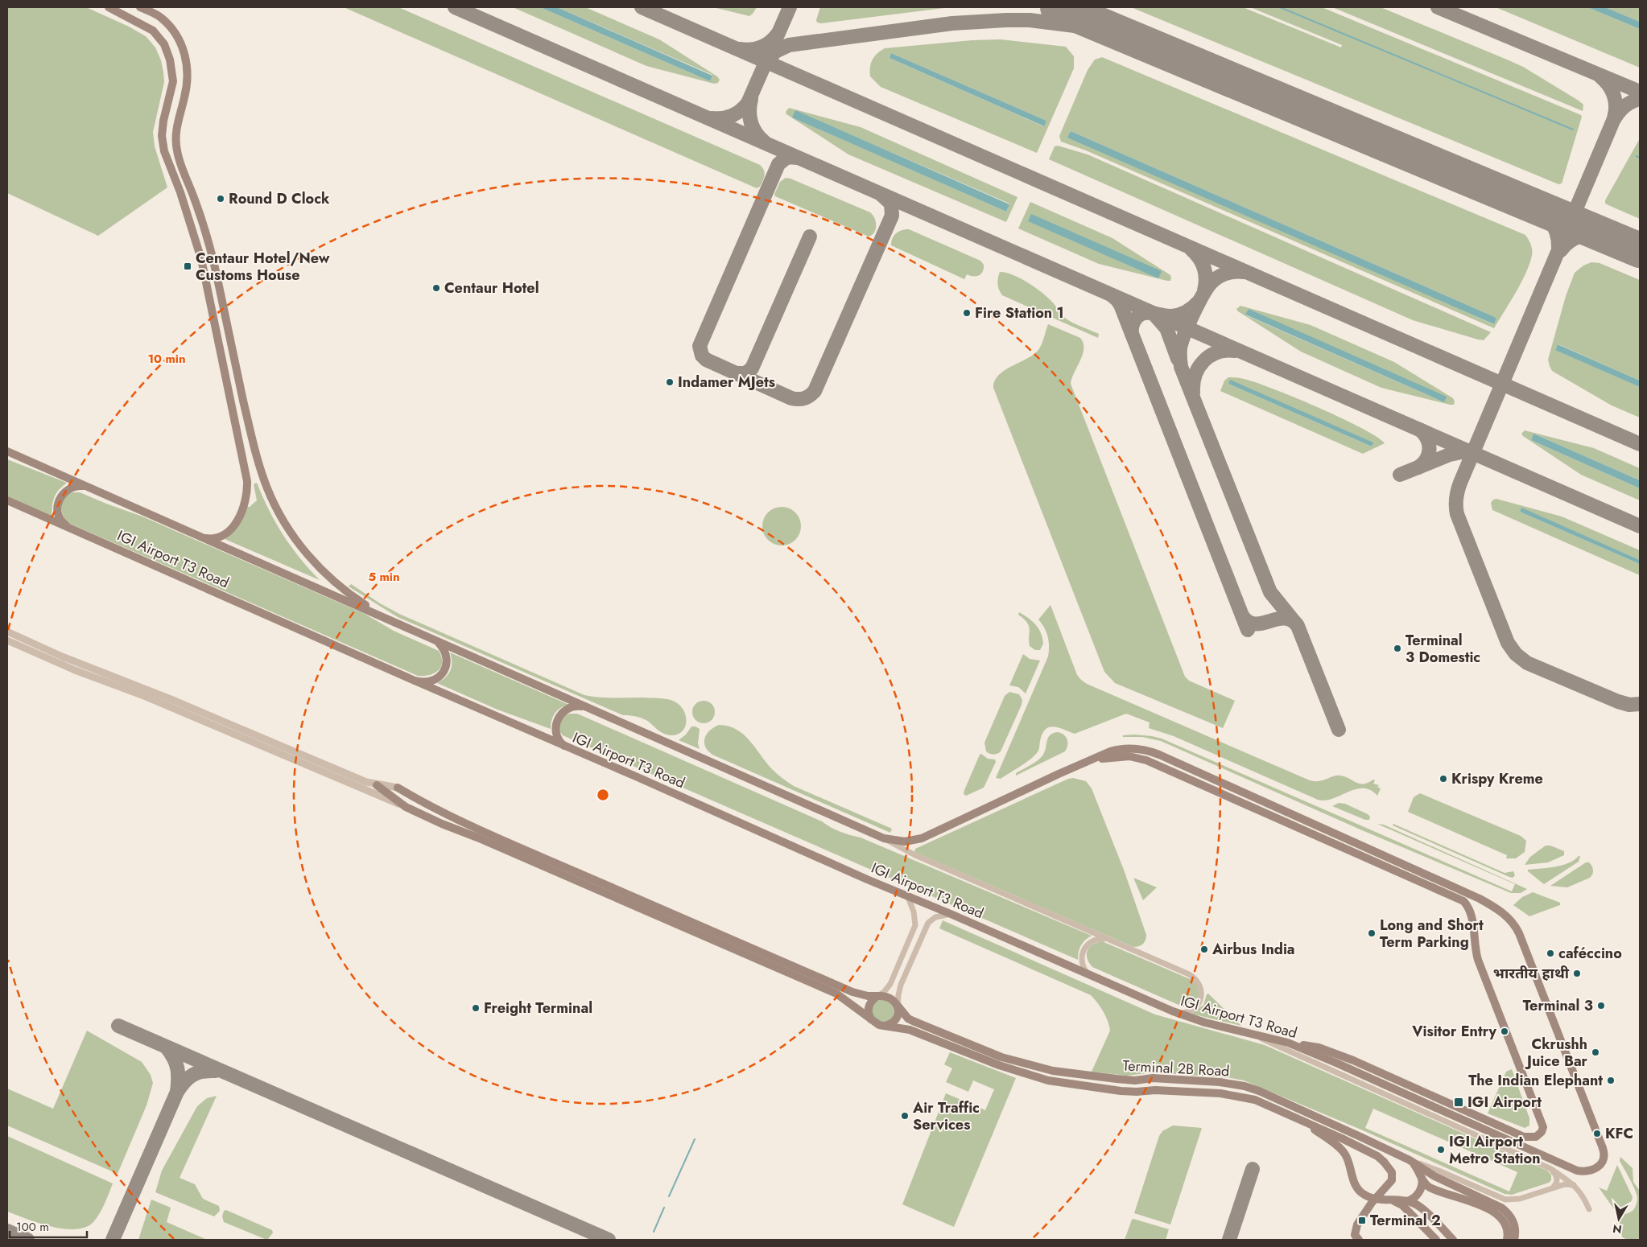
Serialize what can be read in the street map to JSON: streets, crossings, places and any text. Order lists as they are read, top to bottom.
{
  "streets": {
    "main road": ["IGI Airport T3 Road", "Terminal 2B Road"]
  },
  "places": {
    "other": [
      "Round D Clock",
      "Centaur Hotel",
      "Fire Station 1",
      "Indamer MJets",
      "Terminal 3 Domestic",
      "Krispy Kreme",
      "Long and Short Term Parking",
      "Airbus India",
      "caféccino",
      "भारतीय हाथी",
      "Terminal 3",
      "Freight Terminal",
      "Visitor Entry",
      "Ckrushh Juice Bar",
      "The Indian Elephant",
      "Air Traffic Services",
      "KFC",
      "IGI Airport Metro Station"
    ],
    "transit": ["Centaur Hotel/New Customs House", "IGI Airport", "Terminal 2"]
  },
  "scale_bar": "100 m",
  "north": "bottom",
  "rings": ["10 min", "5 min"]
}
